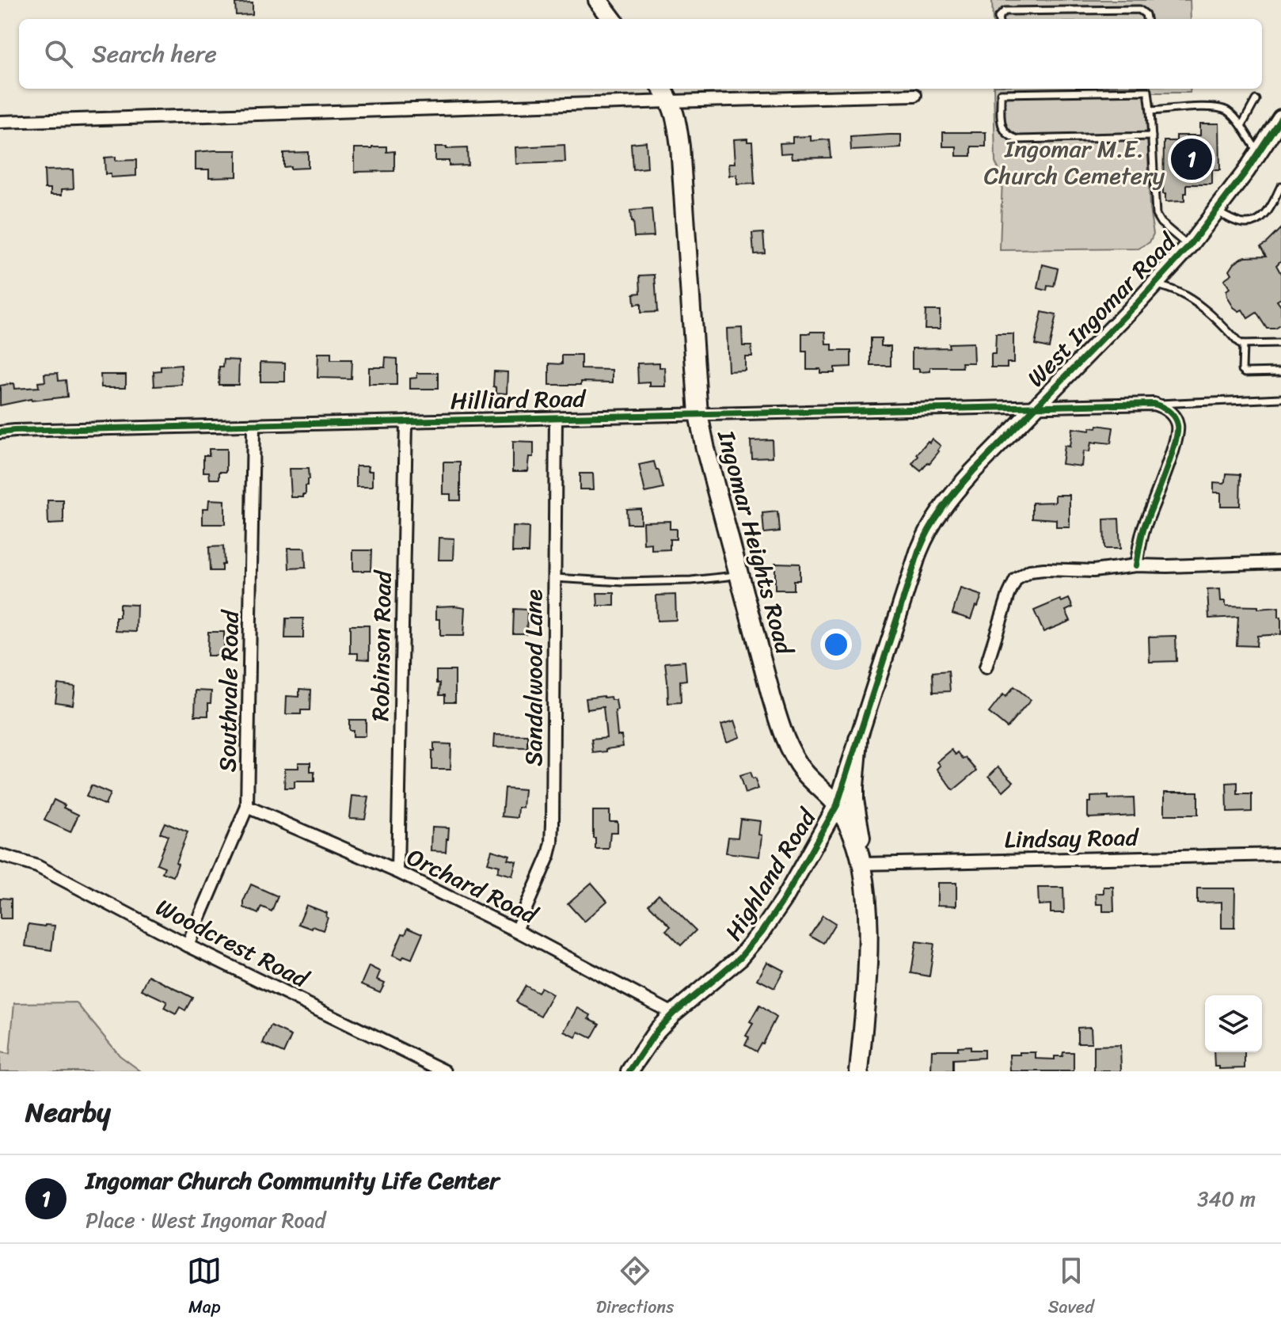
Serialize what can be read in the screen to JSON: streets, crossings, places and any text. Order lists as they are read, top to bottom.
{
  "streets": {
    "main road": ["Ingomar Heights Road"],
    "street": [
      "West Ingomar Road",
      "Hilliard Road",
      "Robinson Road",
      "Sandalwood Lane",
      "Southvale Road",
      "Lindsay Road",
      "Highland Road",
      "Orchard Road",
      "Woodcrest Road"
    ]
  },
  "crossings": [
    ["West Ingomar Road", "Hilliard Road"],
    ["West Ingomar Road", "Ingomar Heights Road"],
    ["West Ingomar Road", "Highland Road"],
    ["Hilliard Road", "Ingomar Heights Road"],
    ["Hilliard Road", "Robinson Road"],
    ["Hilliard Road", "Sandalwood Lane"],
    ["Hilliard Road", "Southvale Road"],
    ["Ingomar Heights Road", "Highland Road"],
    ["Robinson Road", "Orchard Road"],
    ["Sandalwood Lane", "Orchard Road"],
    ["Southvale Road", "Orchard Road"],
    ["Southvale Road", "Woodcrest Road"],
    ["Highland Road", "Orchard Road"]
  ],
  "parks": ["Ingomar M.E. Church Cemetery"],
  "page": {
    "search": "Search here",
    "pins": "1",
    "heading": "Nearby",
    "list": [
      {
        "mark": "1",
        "name": "Ingomar Church Community Life Center",
        "note": "Place · West Ingomar Road",
        "value": "340 m"
      }
    ],
    "nav": ["Map", "Directions", "Saved"]
  }
}
